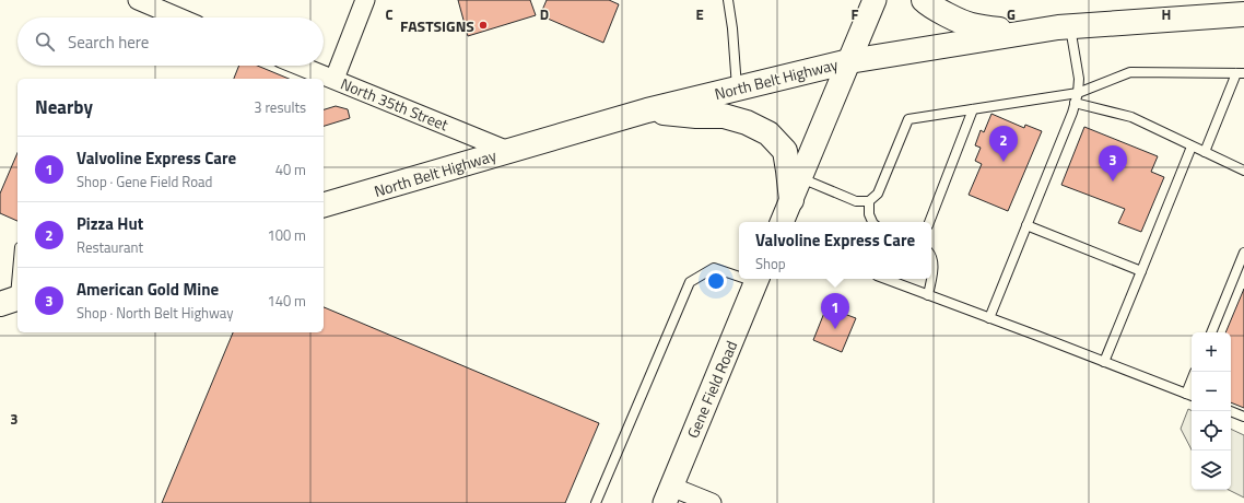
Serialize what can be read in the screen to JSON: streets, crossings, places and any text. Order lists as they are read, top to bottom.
{
  "streets": {
    "main road": ["North Belt Highway"],
    "street": ["North 35th Street", "Gene Field Road"]
  },
  "crossings": [
    ["North Belt Highway", "North 35th Street"]
  ],
  "places": ["FASTSIGNS"],
  "page": {
    "search": "Search here",
    "heading": ["Nearby", "3 results"],
    "pins": ["2", "3", "1"],
    "list": [
      {
        "mark": "1",
        "name": "Valvoline Express Care",
        "note": "Shop · Gene Field Road",
        "value": "40 m"
      },
      {
        "mark": "2",
        "name": "Pizza Hut",
        "note": "Restaurant",
        "value": "100 m"
      },
      {
        "mark": "3",
        "name": "American Gold Mine",
        "note": "Shop · North Belt Highway",
        "value": "140 m"
      }
    ],
    "popup": ["Valvoline Express Care", "Shop"],
    "map_buttons": ["+", "−"]
  },
  "grid": {
    "columns": [
      "C",
      "D",
      "E",
      "F",
      "G",
      "H"
    ],
    "rows": ["3"]
  }
}
